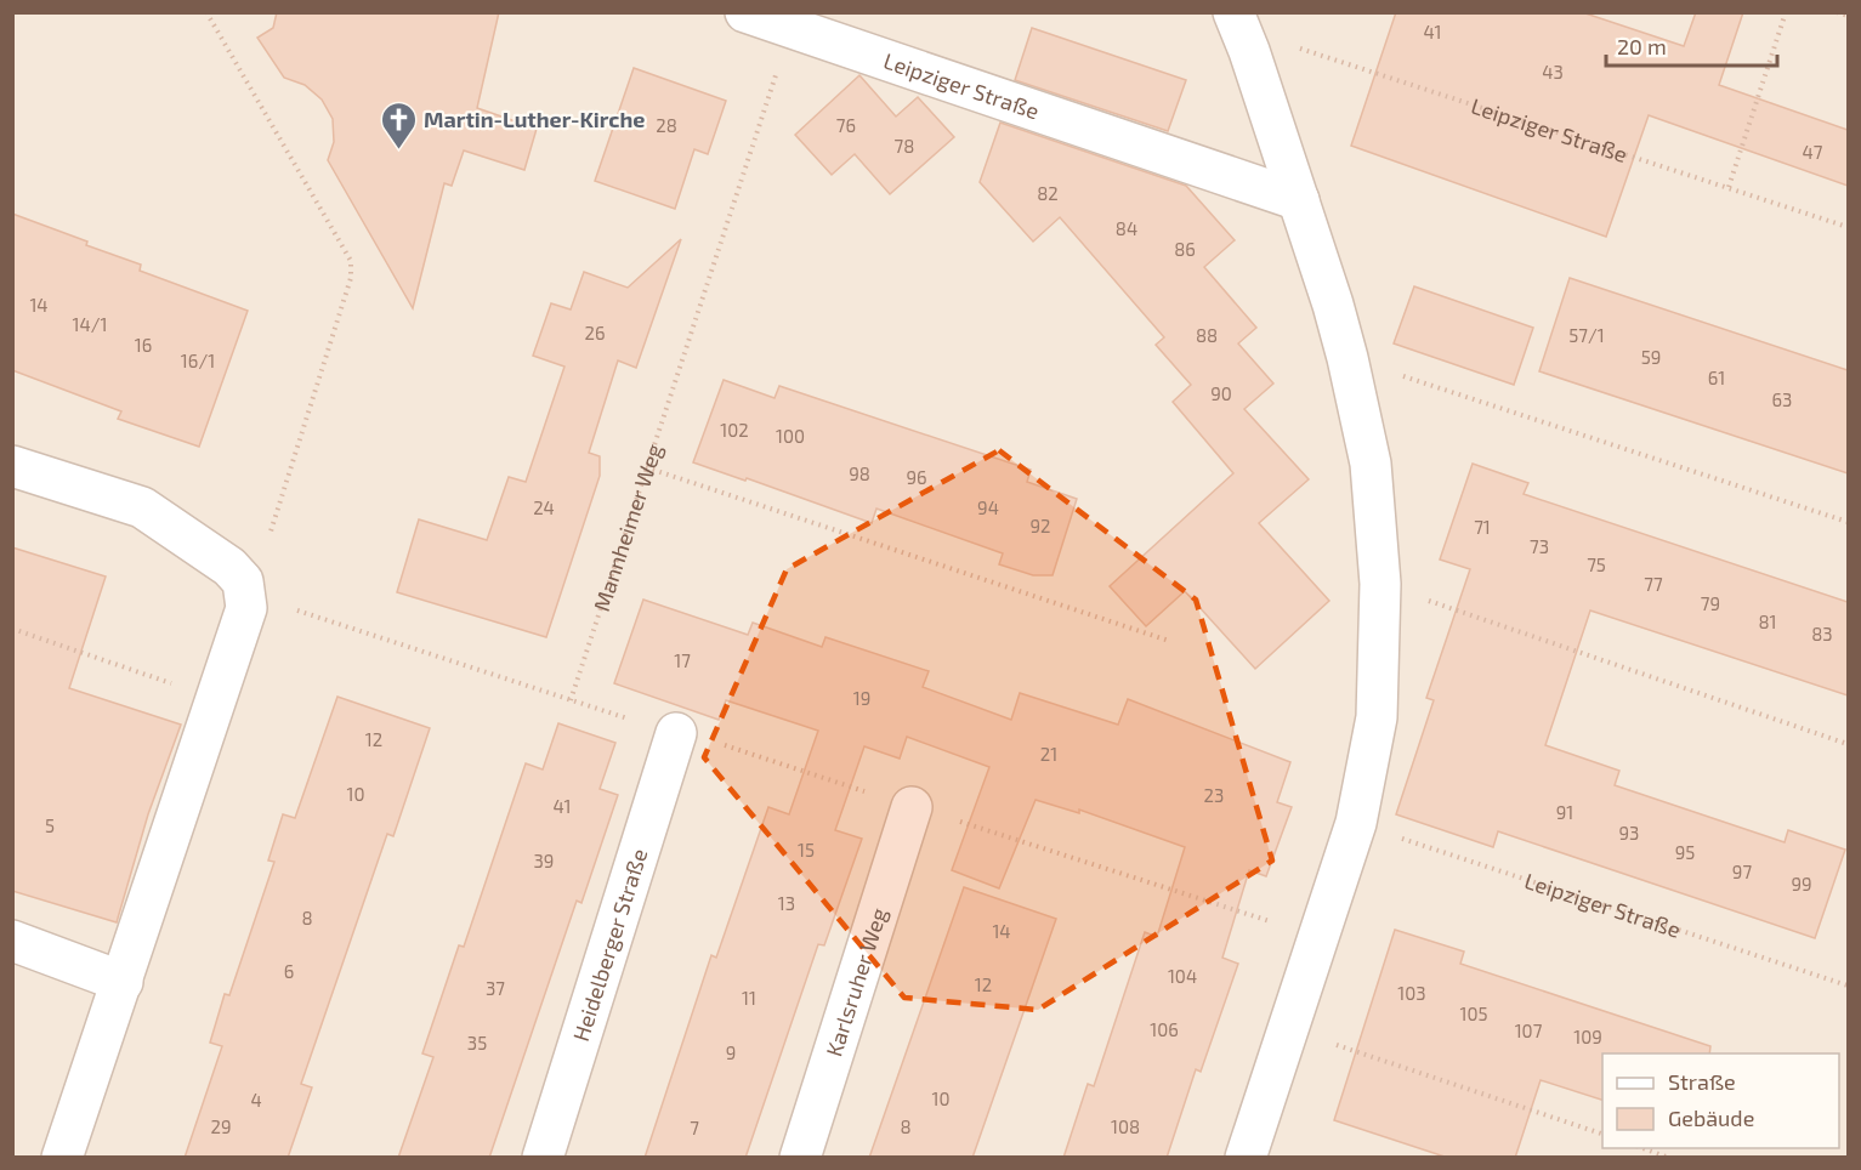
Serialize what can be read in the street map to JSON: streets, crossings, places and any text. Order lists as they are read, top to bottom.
{
  "streets": {
    "street": ["Leipziger Straße", "Heidelberger Straße", "Karlsruher Weg"],
    "path": ["Mannheimer Weg"]
  },
  "crossings": [
    ["Leipziger Straße", "Mannheimer Weg"]
  ],
  "places": {
    "church": ["Martin-Luther-Kirche"]
  },
  "house_numbers": [
    "41",
    "43",
    "28",
    "76",
    "78",
    "47",
    "82",
    "84",
    "86",
    "14",
    "14/1",
    "26",
    "88",
    "57/1",
    "16",
    "59",
    "16/1",
    "61",
    "90",
    "63",
    "102",
    "100",
    "98",
    "96",
    "24",
    "94",
    "92",
    "71",
    "73",
    "75",
    "77",
    "79",
    "81",
    "83",
    "17",
    "19",
    "12",
    "21",
    "10",
    "23",
    "41",
    "91",
    "5",
    "93",
    "15",
    "95",
    "39",
    "97",
    "99",
    "13",
    "8",
    "14",
    "6",
    "104",
    "12",
    "37",
    "103",
    "11",
    "105",
    "106",
    "107",
    "109",
    "35",
    "9",
    "10",
    "4",
    "29",
    "8",
    "108",
    "7"
  ],
  "legend": ["Straße", "Gebäude"],
  "scale_bar": "20 m"
}
